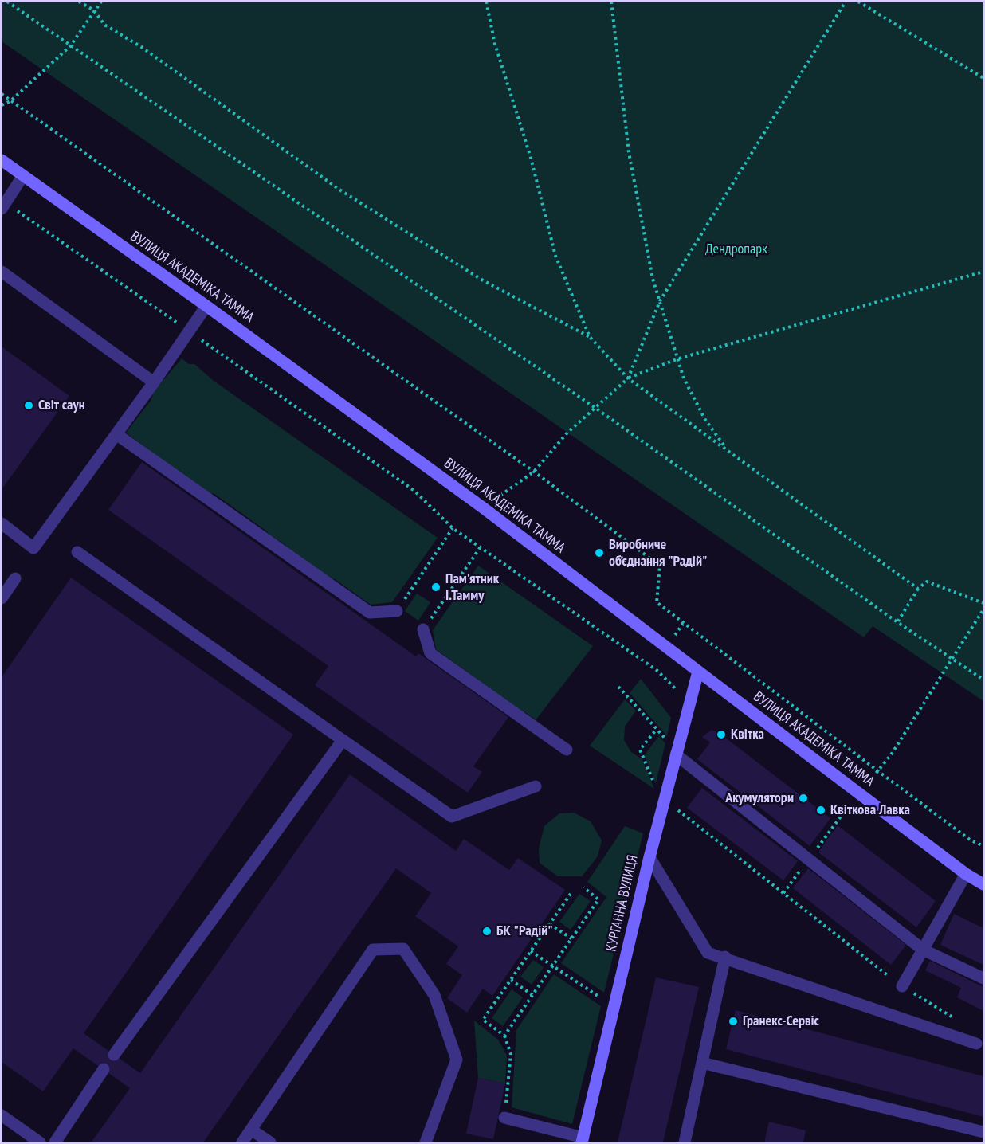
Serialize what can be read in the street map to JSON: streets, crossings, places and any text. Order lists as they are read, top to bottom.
{
  "streets": {
    "main road": ["ВУЛИЦЯ АКАДЕМІКА ТАММА", "КУРГАННА ВУЛИЦЯ"]
  },
  "crossings": [
    ["ВУЛИЦЯ АКАДЕМІКА ТАММА", "КУРГАННА ВУЛИЦЯ"]
  ],
  "parks": ["Дендропарк"],
  "places": [
    "Світ саун",
    "Виробниче об’єднання \"Радій\"",
    "Пам'ятник І.Тамму",
    "Квітка",
    "Акумулятори",
    "Квіткова Лавка",
    "БК \"Радій\"",
    "Гранекс-Сервіс"
  ]
}
